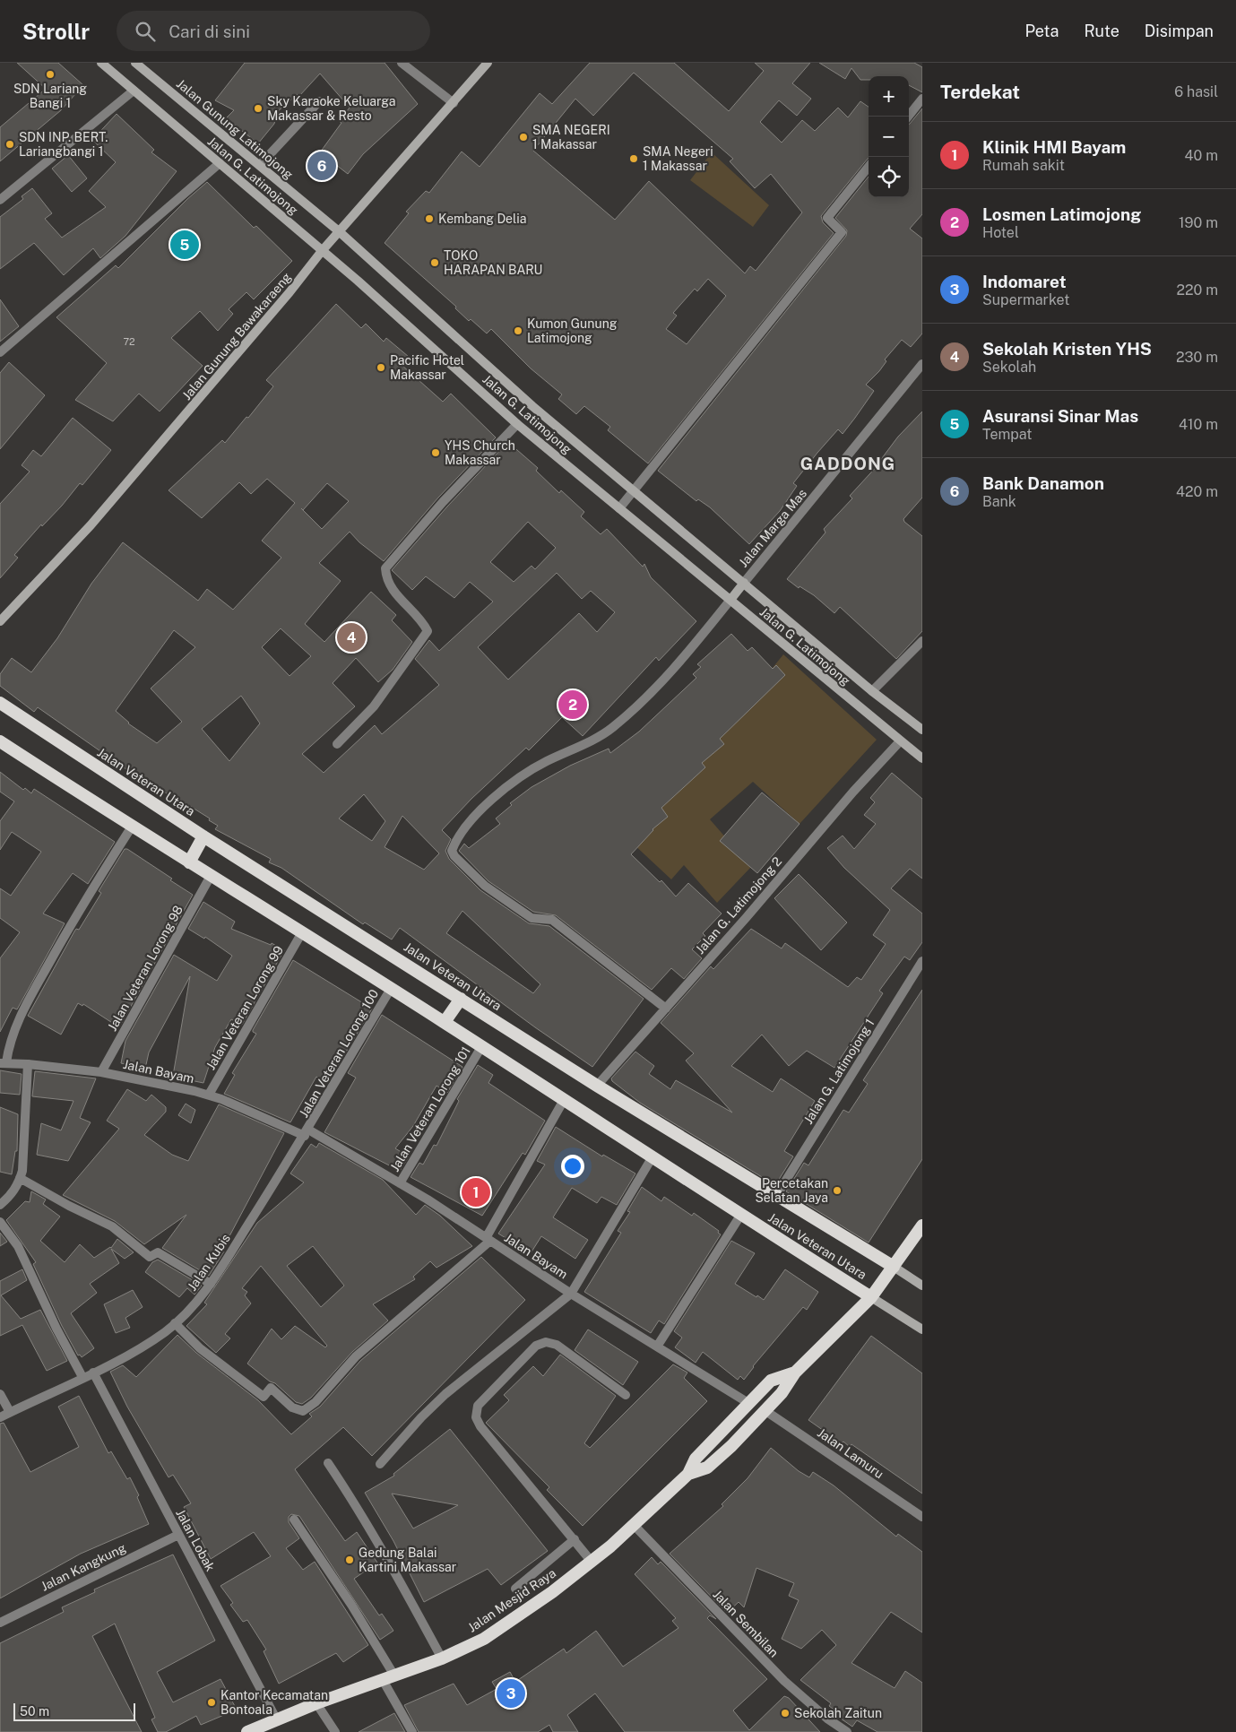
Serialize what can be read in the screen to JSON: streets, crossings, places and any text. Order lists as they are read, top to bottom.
{
  "streets": {
    "highway": ["Jalan Veteran Utara", "Jalan Mesjid Raya"],
    "main road": ["Jalan Gunung Latimojong", "Jalan G. Latimojong", "Jalan Gunung Bawakaraeng"],
    "street": [
      "Jalan Marga Mas",
      "Jalan G. Latimojong 2",
      "Jalan Veteran Lorong 98",
      "Jalan Veteran Lorong 99",
      "Jalan Veteran Lorong 100",
      "Jalan Bayam",
      "Jalan G. Latimojong 1",
      "Jalan Veteran Lorong 101",
      "Jalan Kubis",
      "Jalan Lamuru",
      "Jalan Lobak",
      "Jalan Kangkung",
      "Jalan Sembilan"
    ]
  },
  "crossings": [
    ["Jalan Gunung Latimojong", "Jalan G. Latimojong"],
    ["Jalan Gunung Latimojong", "Jalan Gunung Bawakaraeng"],
    ["Jalan G. Latimojong", "Jalan Gunung Bawakaraeng"],
    ["Jalan G. Latimojong", "Jalan Marga Mas"],
    ["Jalan G. Latimojong", "Jalan G. Latimojong 2"],
    ["Jalan Veteran Utara", "Jalan G. Latimojong 2"],
    ["Jalan Veteran Utara", "Jalan Veteran Lorong 98"],
    ["Jalan Veteran Utara", "Jalan Veteran Lorong 99"],
    ["Jalan Veteran Utara", "Jalan Veteran Lorong 100"],
    ["Jalan Veteran Utara", "Jalan G. Latimojong 1"],
    ["Jalan Veteran Utara", "Jalan Veteran Lorong 101"],
    ["Jalan Veteran Utara", "Jalan Mesjid Raya"],
    ["Jalan Veteran Lorong 98", "Jalan Bayam"],
    ["Jalan Veteran Lorong 99", "Jalan Bayam"],
    ["Jalan Veteran Lorong 100", "Jalan Bayam"],
    ["Jalan Veteran Lorong 100", "Jalan Kubis"],
    ["Jalan Bayam", "Jalan Veteran Lorong 101"],
    ["Jalan Bayam", "Jalan Kubis"],
    ["Jalan Bayam", "Jalan Mesjid Raya"],
    ["Jalan Kubis", "Jalan Lobak"],
    ["Jalan Lamuru", "Jalan Mesjid Raya"],
    ["Jalan Lobak", "Jalan Kangkung"],
    ["Jalan Lobak", "Jalan Mesjid Raya"],
    ["Jalan Mesjid Raya", "Jalan Sembilan"]
  ],
  "districts": ["GADDONG"],
  "places": [
    "SDN Lariang Bangi 1",
    "Sky Karaoke Keluarga Makassar & Resto",
    "SMA NEGERI 1 Makassar",
    "SDN INP. BERT. Lariangbangi 1",
    "SMA Negeri 1 Makassar",
    "Kembang Delia",
    "TOKO HARAPAN BARU",
    "Kumon Gunung Latimojong",
    "Pacific Hotel Makassar",
    "YHS Church Makassar",
    "Percetakan Selatan Jaya",
    "Gedung Balai Kartini Makassar",
    "Kantor Kecamatan Bontoala",
    "Sekolah Zaitun"
  ],
  "house_numbers": ["72"],
  "scale_bar": "50 m",
  "page": {
    "header": "Strollr",
    "search": "Cari di sini",
    "nav": ["Peta", "Rute", "Disimpan"],
    "heading": ["Terdekat", "6 hasil"],
    "map_buttons": ["+", "−"],
    "list": [
      {
        "mark": "1",
        "name": "Klinik HMI Bayam",
        "note": "Rumah sakit",
        "value": "40 m"
      },
      {
        "mark": "2",
        "name": "Losmen Latimojong",
        "note": "Hotel",
        "value": "190 m"
      },
      {
        "mark": "3",
        "name": "Indomaret",
        "note": "Supermarket",
        "value": "220 m"
      },
      {
        "mark": "4",
        "name": "Sekolah Kristen YHS",
        "note": "Sekolah",
        "value": "230 m"
      },
      {
        "mark": "5",
        "name": "Asuransi Sinar Mas",
        "note": "Tempat",
        "value": "410 m"
      },
      {
        "mark": "6",
        "name": "Bank Danamon",
        "note": "Bank",
        "value": "420 m"
      }
    ],
    "pins": [
      "6",
      "5",
      "4",
      "2",
      "1",
      "3"
    ],
    "scale": "50 m"
  }
}
